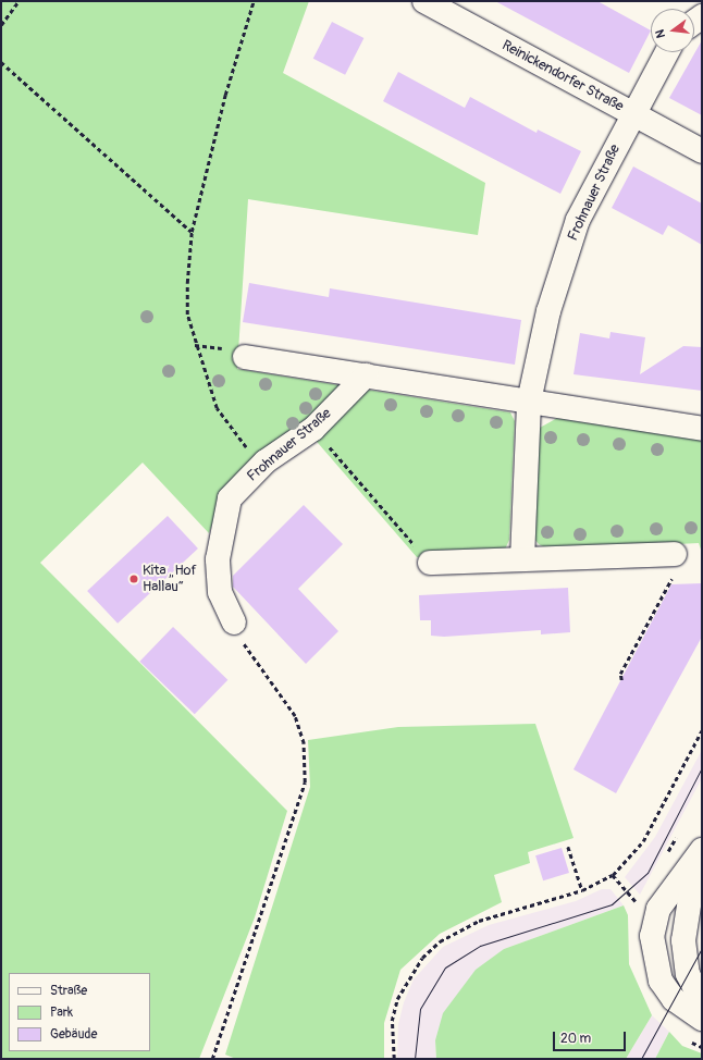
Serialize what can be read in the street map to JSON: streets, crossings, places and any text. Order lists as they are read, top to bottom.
{
  "streets": {
    "street": ["Reinickendorfer Straße", "Frohnauer Straße"]
  },
  "crossings": [
    ["Reinickendorfer Straße", "Frohnauer Straße"]
  ],
  "places": ["Kita „Hof Hallau“"],
  "legend": ["Straße", "Park", "Gebäude"],
  "scale_bar": "20 m",
  "north": "left"
}
